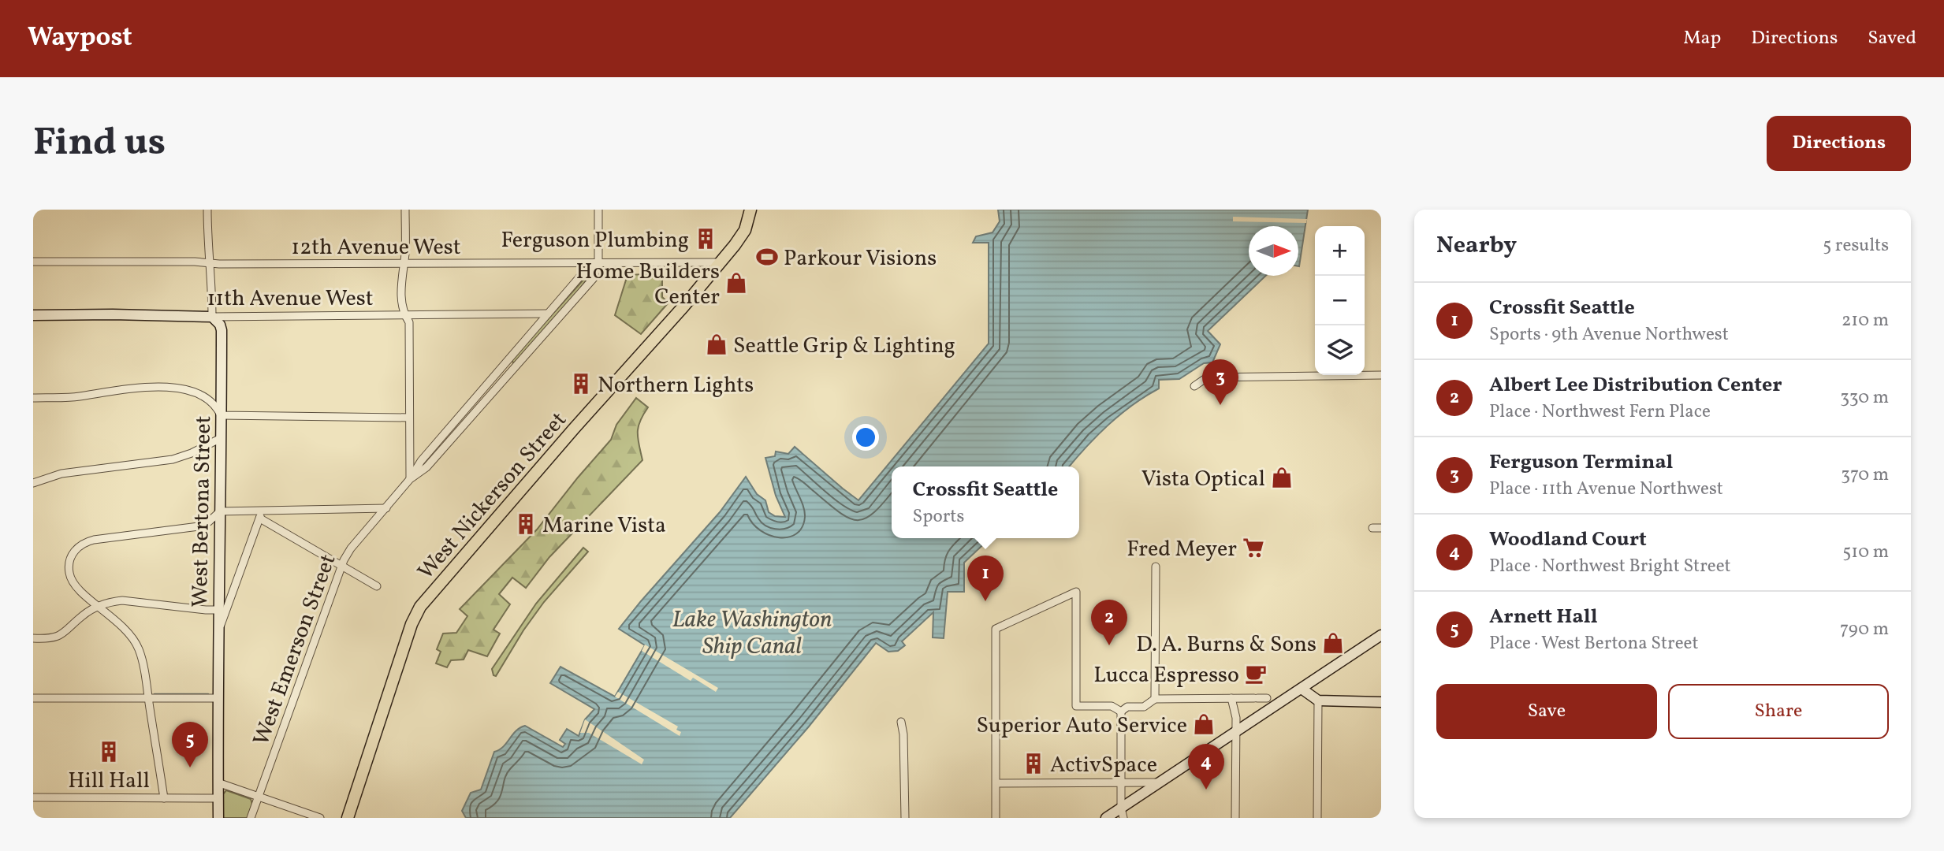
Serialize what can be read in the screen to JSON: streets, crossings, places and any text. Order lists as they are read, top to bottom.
{
  "streets": {
    "main road": ["West Nickerson Street"],
    "street": [
      "12th Avenue West",
      "11th Avenue West",
      "West Bertona Street",
      "West Emerson Street"
    ]
  },
  "crossings": [
    ["12th Avenue West", "West Nickerson Street"],
    ["12th Avenue West", "West Bertona Street"],
    ["12th Avenue West", "West Emerson Street"],
    ["11th Avenue West", "West Bertona Street"],
    ["11th Avenue West", "West Emerson Street"]
  ],
  "water": ["Lake Washington Ship Canal"],
  "places": {
    "building": [
      "Ferguson Plumbing",
      "Northern Lights",
      "Marine Vista",
      "Hill Hall",
      "ActivSpace"
    ],
    "sports": ["Parkour Visions"],
    "shop": [
      "Home Builders Center",
      "Seattle Grip & Lighting",
      "Vista Optical",
      "D. A. Burns & Sons",
      "Superior Auto Service"
    ],
    "supermarket": ["Fred Meyer"],
    "cafe": ["Lucca Espresso"]
  },
  "north": "right",
  "page": {
    "header": "Waypost",
    "nav": ["Map", "Directions", "Saved"],
    "buttons": [
      "Directions",
      ["Save", "Share"]
    ],
    "title": "Find us",
    "heading": ["Nearby", "5 results"],
    "map_buttons": ["+", "−"],
    "list": [
      {
        "mark": "1",
        "name": "Crossfit Seattle",
        "note": "Sports · 9th Avenue Northwest",
        "value": "210 m"
      },
      {
        "mark": "2",
        "name": "Albert Lee Distribution Center",
        "note": "Place · Northwest Fern Place",
        "value": "330 m"
      },
      {
        "mark": "3",
        "name": "Ferguson Terminal",
        "note": "Place · 11th Avenue Northwest",
        "value": "370 m"
      },
      {
        "mark": "4",
        "name": "Woodland Court",
        "note": "Place · Northwest Bright Street",
        "value": "510 m"
      },
      {
        "mark": "5",
        "name": "Arnett Hall",
        "note": "Place · West Bertona Street",
        "value": "790 m"
      }
    ],
    "pins": [
      "3",
      "1",
      "2",
      "5",
      "4"
    ],
    "popup": ["Crossfit Seattle", "Sports"]
  }
}
